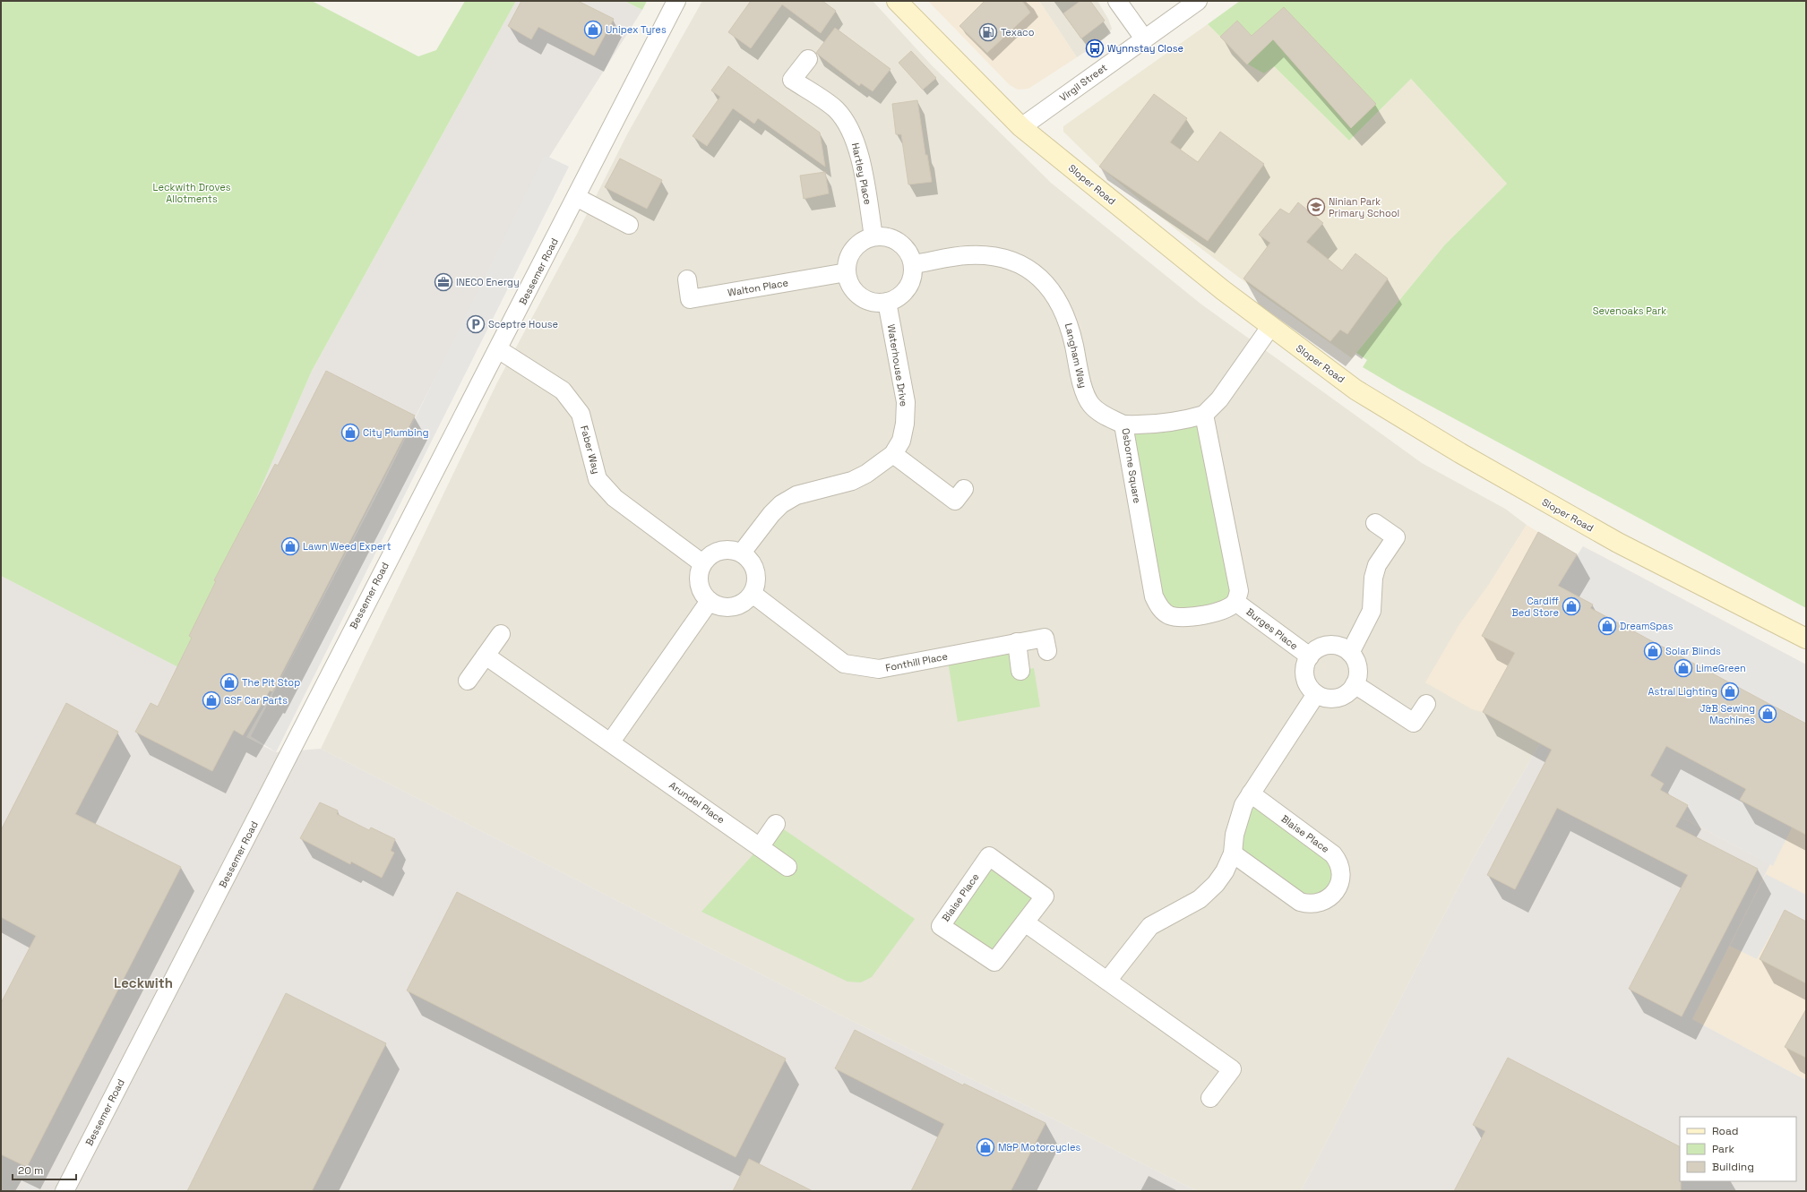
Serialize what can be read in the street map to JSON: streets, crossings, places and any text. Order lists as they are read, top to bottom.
{
  "streets": {
    "street": [
      "Virgil Street",
      "Hartley Place",
      "Sloper Road",
      "Bessemer Road",
      "Walton Place",
      "Langham Way",
      "Waterhouse Drive",
      "Faber Way",
      "Osborne Square",
      "Burges Place",
      "Fonthill Place",
      "Arundel Place",
      "Blaise Place"
    ]
  },
  "crossings": [
    ["Virgil Street", "Sloper Road"],
    ["Hartley Place", "Walton Place"],
    ["Hartley Place", "Langham Way"],
    ["Hartley Place", "Waterhouse Drive"],
    ["Bessemer Road", "Faber Way"],
    ["Walton Place", "Langham Way"],
    ["Walton Place", "Waterhouse Drive"],
    ["Langham Way", "Waterhouse Drive"],
    ["Langham Way", "Osborne Square"],
    ["Waterhouse Drive", "Faber Way"],
    ["Waterhouse Drive", "Fonthill Place"],
    ["Faber Way", "Fonthill Place"],
    ["Osborne Square", "Burges Place"]
  ],
  "districts": ["Leckwith"],
  "parks": ["Leckwith Droves Allotments", "Sevenoaks Park"],
  "places": {
    "shop": [
      "Unipex Tyres",
      "City Plumbing",
      "Lawn Weed Expert",
      "Cardiff Bed Store",
      "DreamSpas",
      "Solar Blinds",
      "LimeGreen",
      "The Pit Stop",
      "Astral Lighting",
      "GSF Car Parts",
      "J&B Sewing Machines",
      "M&P Motorcycles"
    ],
    "fuel station": ["Texaco"],
    "bus stop": ["Wynnstay Close"],
    "school or university": ["Ninian Park Primary School"],
    "office": ["INECO Energy"],
    "parking": ["Sceptre House"]
  },
  "legend": ["Road", "Park", "Building"],
  "scale_bar": "20 m"
}
